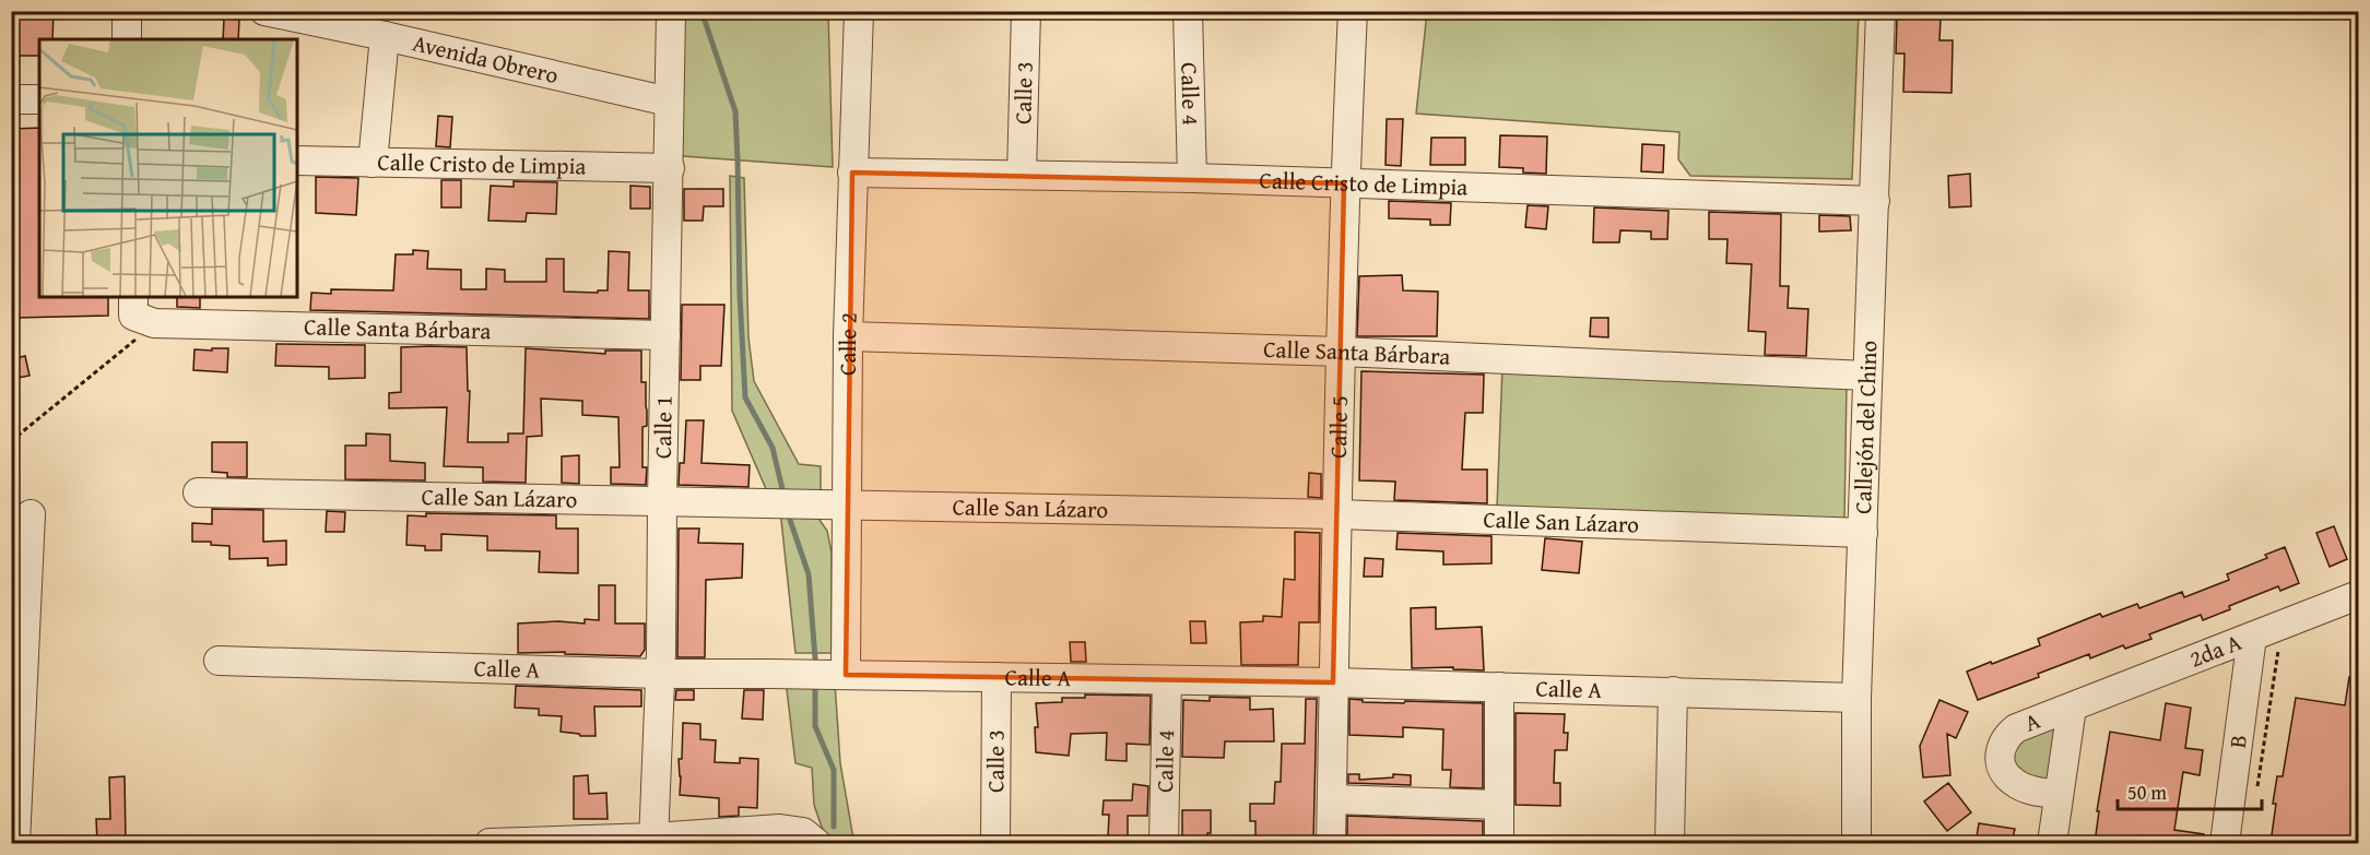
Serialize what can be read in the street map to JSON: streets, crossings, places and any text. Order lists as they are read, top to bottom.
{
  "streets": {
    "street": [
      "Avenida Obrero",
      "Calle 3",
      "Calle 4",
      "Calle Cristo de Limpia",
      "Calle Santa Bárbara",
      "Calle 2",
      "Calle 5",
      "Callejón del Chino",
      "Calle 1",
      "Calle San Lázaro",
      "2da A",
      "Calle A",
      "A",
      "B"
    ]
  },
  "crossings": [
    ["Avenida Obrero", "Calle 1"],
    ["Calle 3", "Calle Cristo de Limpia"],
    ["Calle 3", "Calle A"],
    ["Calle 4", "Calle Cristo de Limpia"],
    ["Calle 4", "Calle A"],
    ["Calle Cristo de Limpia", "Calle 2"],
    ["Calle Cristo de Limpia", "Calle 5"],
    ["Calle Cristo de Limpia", "Callejón del Chino"],
    ["Calle Cristo de Limpia", "Calle 1"],
    ["Calle Santa Bárbara", "Calle 2"],
    ["Calle Santa Bárbara", "Calle 5"],
    ["Calle Santa Bárbara", "Callejón del Chino"],
    ["Calle Santa Bárbara", "Calle 1"],
    ["Calle 2", "Calle San Lázaro"],
    ["Calle 2", "Calle A"],
    ["Calle 5", "Calle San Lázaro"],
    ["Calle 5", "Calle A"],
    ["Callejón del Chino", "Calle San Lázaro"],
    ["Callejón del Chino", "Calle A"],
    ["Calle 1", "Calle San Lázaro"],
    ["Calle 1", "Calle A"],
    ["2da A", "A"],
    ["2da A", "B"]
  ],
  "scale_bar": "50 m"
}
